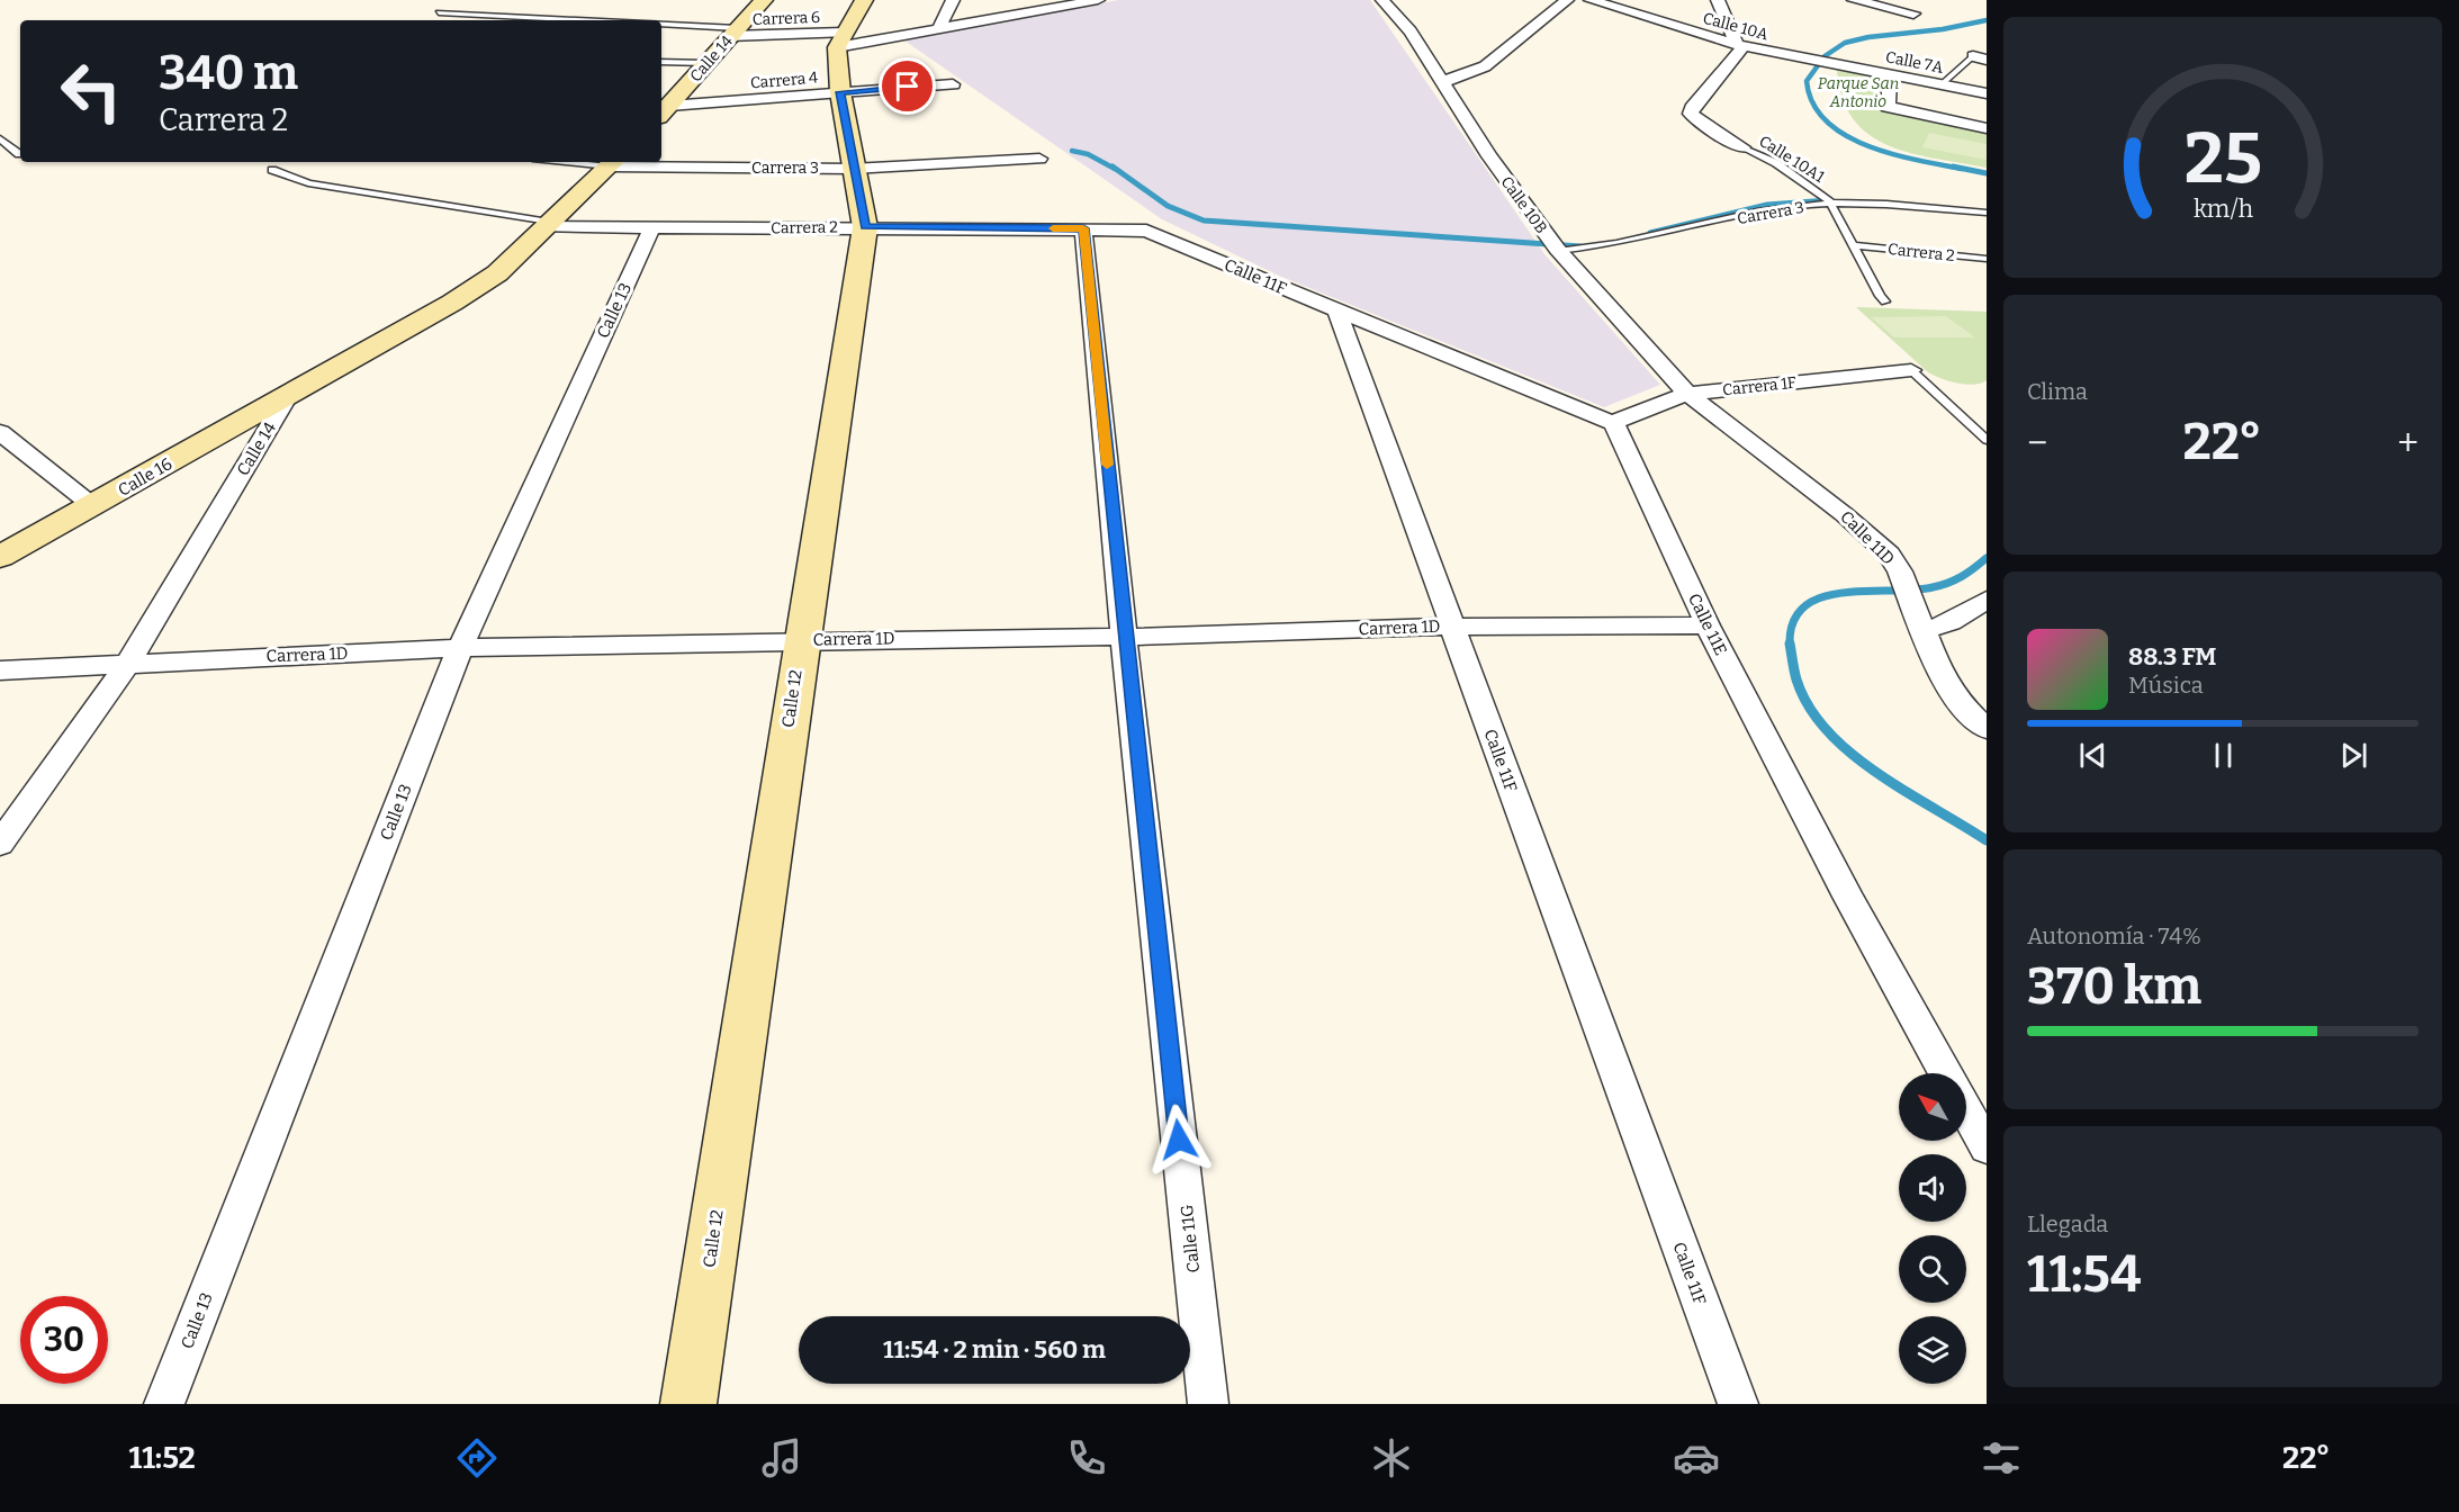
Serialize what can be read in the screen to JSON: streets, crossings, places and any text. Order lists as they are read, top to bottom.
{
  "streets": {
    "street": [
      "Carrera 6",
      "Calle 10A",
      "Calle 14",
      "Calle 7A",
      "Carrera 4",
      "Carrera 3",
      "Calle 10B",
      "Carrera 2",
      "Calle 11F",
      "Calle 13",
      "Carrera 1F",
      "Calle 16",
      "Calle 11D",
      "Calle 11E",
      "Carrera 1D",
      "Calle 12",
      "Calle 11G"
    ],
    "lane": ["Calle 10A1"]
  },
  "crossings": [
    ["Carrera 6", "Calle 14"],
    ["Carrera 6", "Calle 12"],
    ["Calle 10A", "Calle 7A"],
    ["Calle 14", "Carrera 4"],
    ["Calle 14", "Carrera 3"],
    ["Calle 14", "Carrera 2"],
    ["Calle 14", "Calle 16"],
    ["Calle 14", "Carrera 1D"],
    ["Carrera 4", "Calle 12"],
    ["Calle 10A1", "Carrera 3"],
    ["Calle 10A1", "Carrera 2"],
    ["Carrera 3", "Calle 10B"],
    ["Carrera 3", "Calle 12"],
    ["Calle 10B", "Carrera 1F"],
    ["Calle 10B", "Calle 11D"],
    ["Carrera 2", "Calle 11F"],
    ["Carrera 2", "Calle 13"],
    ["Carrera 2", "Calle 12"],
    ["Carrera 2", "Calle 11G"],
    ["Calle 11F", "Carrera 1D"],
    ["Calle 13", "Carrera 1D"],
    ["Carrera 1F", "Calle 11D"],
    ["Carrera 1F", "Calle 11E"],
    ["Calle 11E", "Carrera 1D"],
    ["Carrera 1D", "Calle 12"],
    ["Carrera 1D", "Calle 11G"]
  ],
  "parks": ["Parque San Antonio"],
  "north": "top left",
  "page": {
    "turn": ["340 m", "Carrera 2"],
    "tile": [
      "Clima",
      ["Autonomía · 74%", "370 km"],
      ["Llegada", "11:54"]
    ],
    "heat": ["−", "22°", "+"],
    "song": ["88.3 FM", "Música"],
    "limit": "30",
    "trip": "11:54 · 2 min · 560 m",
    "tabs": ["11:52", "22°"],
    "gauge": ["25", "km/h"]
  }
}
